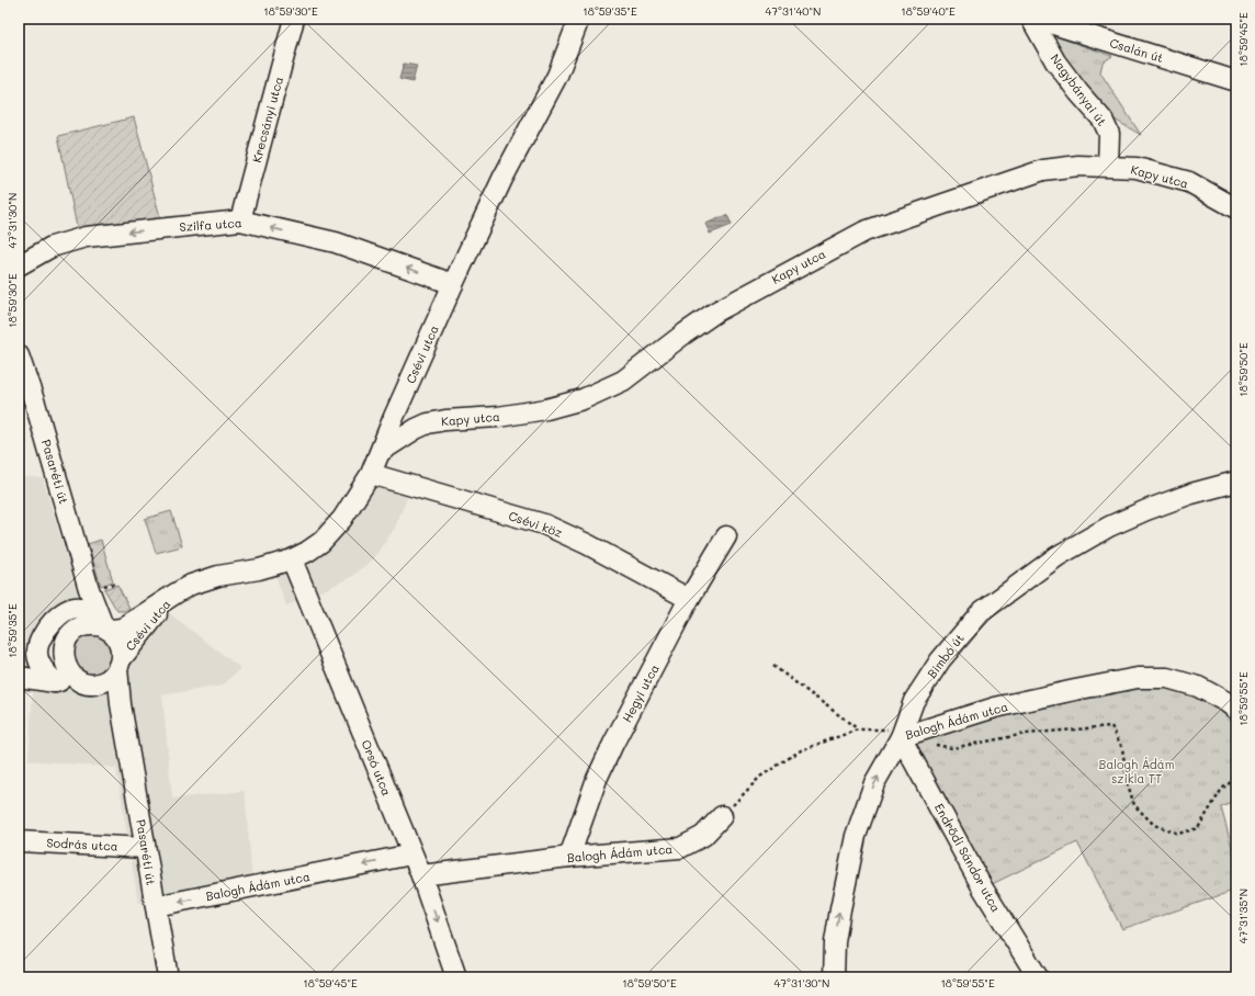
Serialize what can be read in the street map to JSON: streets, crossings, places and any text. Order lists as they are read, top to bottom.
{
  "streets": {
    "street": [
      "Csalán út",
      "Nagybányai út",
      "Krecsányi utca",
      "Kapy utca",
      "Szilfa utca",
      "Csévi utca",
      "Pasaréti út",
      "Csévi köz",
      "Bimbó út",
      "Hegyi utca",
      "Balogh Ádám utca",
      "Orsó utca",
      "Sodrás utca",
      "Endrődi Sándor utca"
    ]
  },
  "crossings": [
    ["Nagybányai út", "Kapy utca"],
    ["Krecsányi utca", "Szilfa utca"],
    ["Kapy utca", "Csévi utca"],
    ["Szilfa utca", "Csévi utca"],
    ["Csévi utca", "Pasaréti út"],
    ["Csévi utca", "Csévi köz"],
    ["Csévi utca", "Orsó utca"],
    ["Pasaréti út", "Balogh Ádám utca"],
    ["Pasaréti út", "Sodrás utca"],
    ["Csévi köz", "Hegyi utca"],
    ["Bimbó út", "Balogh Ádám utca"],
    ["Bimbó út", "Endrődi Sándor utca"],
    ["Hegyi utca", "Balogh Ádám utca"],
    ["Balogh Ádám utca", "Orsó utca"],
    ["Balogh Ádám utca", "Endrődi Sándor utca"]
  ],
  "one_way": ["Szilfa utca"],
  "parks": ["Balogh Ádám szikla TT"],
  "coordinates": [
    "18°59'30\"E",
    "18°59'35\"E",
    "47°31'40\"N",
    "18°59'40\"E",
    "18°59'45\"E",
    "47°31'30\"N",
    "18°59'50\"E",
    "18°59'55\"E",
    "47°31'35\"N"
  ]
}
